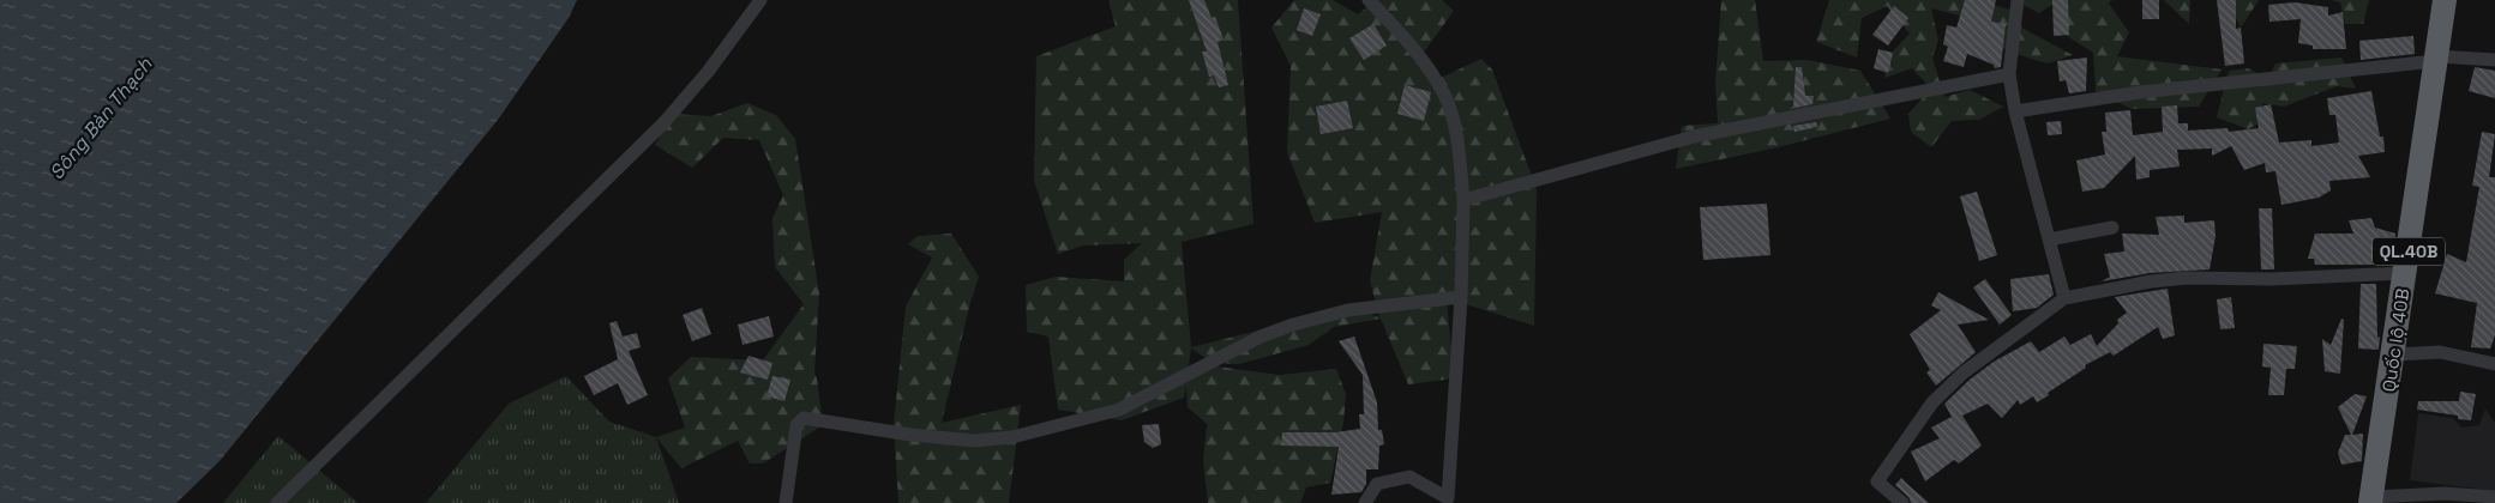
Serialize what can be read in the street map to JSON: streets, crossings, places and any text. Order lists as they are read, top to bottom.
{
  "streets": {
    "highway": ["QL.40B", "Quốc lộ 40B"]
  },
  "water": ["Sông Bàn Thạch"]
}
